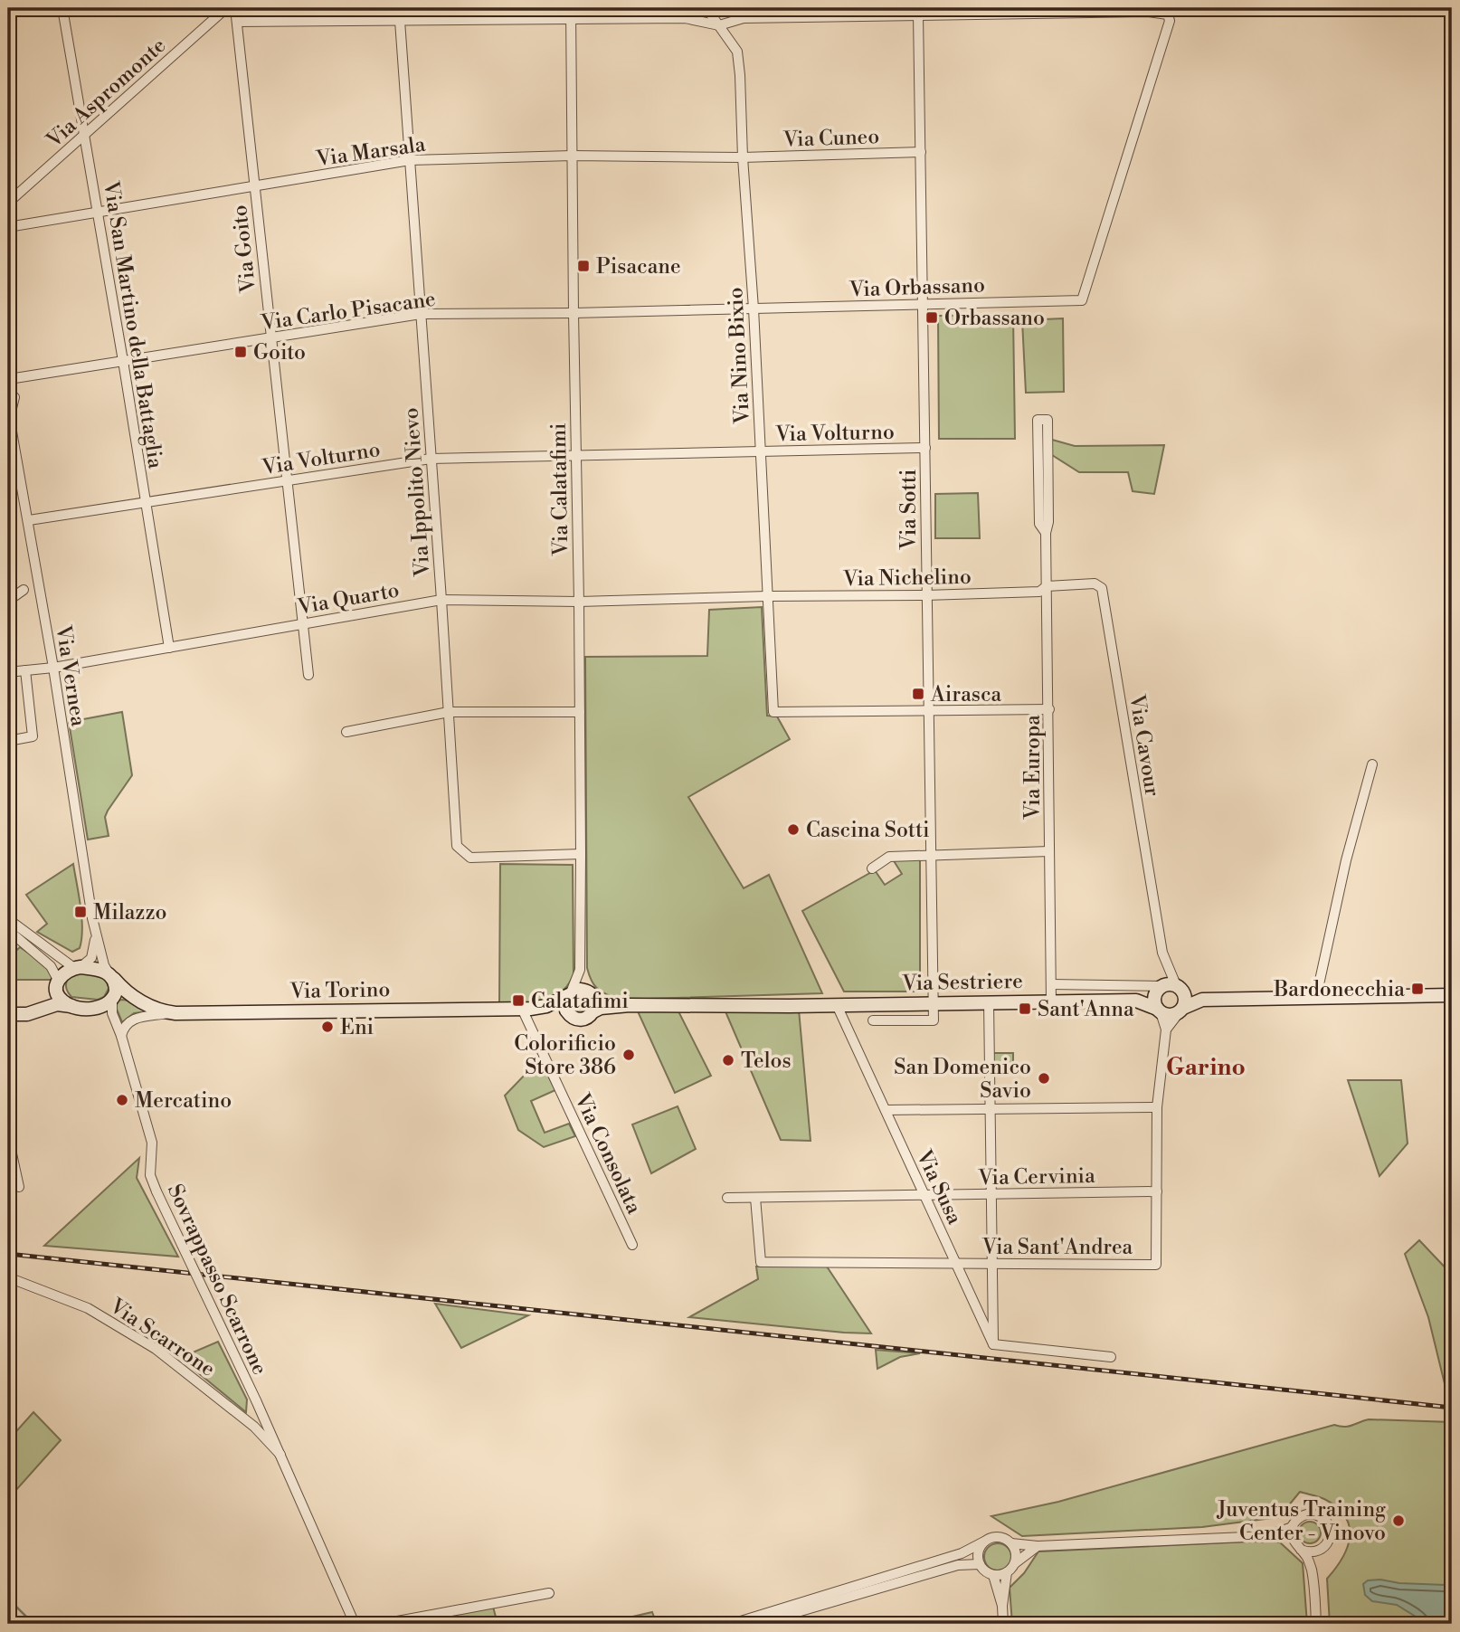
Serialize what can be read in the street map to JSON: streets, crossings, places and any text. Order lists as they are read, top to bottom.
{
  "streets": {
    "main road": ["Via Sestriere", "Via Torino"],
    "street": [
      "Via Aspromonte",
      "Via Cuneo",
      "Via Marsala",
      "Via Goito",
      "Via Orbassano",
      "Via Carlo Pisacane",
      "Via San Martino della Battaglia",
      "Via Nino Bixio",
      "Via Volturno",
      "Via Calatafimi",
      "Via Ippolito Nievo",
      "Via Sotti",
      "Via Nichelino",
      "Via Quarto",
      "Via Vernea",
      "Via Cavour",
      "Via Europa",
      "Via Consolata",
      "Via Cervinia",
      "Via Susa",
      "Via Sant'Andrea",
      "Sovrappasso Scarrone",
      "Via Scarrone"
    ]
  },
  "crossings": [
    ["Via Aspromonte", "Via San Martino della Battaglia"],
    ["Via Cuneo", "Via Marsala"],
    ["Via Cuneo", "Via Nino Bixio"],
    ["Via Cuneo", "Via Sotti"],
    ["Via Marsala", "Via Goito"],
    ["Via Marsala", "Via San Martino della Battaglia"],
    ["Via Marsala", "Via Nino Bixio"],
    ["Via Marsala", "Via Calatafimi"],
    ["Via Marsala", "Via Ippolito Nievo"],
    ["Via Goito", "Via Carlo Pisacane"],
    ["Via Goito", "Via Volturno"],
    ["Via Goito", "Via Quarto"],
    ["Via Orbassano", "Via Carlo Pisacane"],
    ["Via Orbassano", "Via Nino Bixio"],
    ["Via Orbassano", "Via Sotti"],
    ["Via Carlo Pisacane", "Via San Martino della Battaglia"],
    ["Via Carlo Pisacane", "Via Nino Bixio"],
    ["Via Carlo Pisacane", "Via Calatafimi"],
    ["Via Carlo Pisacane", "Via Ippolito Nievo"],
    ["Via San Martino della Battaglia", "Via Volturno"],
    ["Via San Martino della Battaglia", "Via Quarto"],
    ["Via Nino Bixio", "Via Volturno"],
    ["Via Nino Bixio", "Via Sotti"],
    ["Via Nino Bixio", "Via Nichelino"],
    ["Via Nino Bixio", "Via Quarto"],
    ["Via Volturno", "Via Calatafimi"],
    ["Via Volturno", "Via Ippolito Nievo"],
    ["Via Volturno", "Via Sotti"],
    ["Via Volturno", "Via Vernea"],
    ["Via Calatafimi", "Via Ippolito Nievo"],
    ["Via Calatafimi", "Via Quarto"],
    ["Via Calatafimi", "Via Torino"],
    ["Via Ippolito Nievo", "Via Quarto"],
    ["Via Sotti", "Via Nichelino"],
    ["Via Sotti", "Via Sestriere"],
    ["Via Nichelino", "Via Quarto"],
    ["Via Nichelino", "Via Cavour"],
    ["Via Nichelino", "Via Europa"],
    ["Via Quarto", "Via Vernea"],
    ["Via Cavour", "Via Europa"],
    ["Via Cavour", "Via Sestriere"],
    ["Via Europa", "Via Sestriere"],
    ["Via Sestriere", "Via Torino"],
    ["Via Sestriere", "Via Susa"],
    ["Via Torino", "Via Consolata"],
    ["Via Cervinia", "Via Susa"],
    ["Via Cervinia", "Via Sant'Andrea"],
    ["Via Susa", "Via Sant'Andrea"],
    ["Sovrappasso Scarrone", "Via Scarrone"]
  ],
  "districts": ["Garino"],
  "places": {
    "transit": [
      "Pisacane",
      "Orbassano",
      "Goito",
      "Airasca",
      "Milazzo",
      "Bardonecchia",
      "Calatafimi",
      "Sant'Anna"
    ],
    "other": [
      "Cascina Sotti",
      "Eni",
      "Colorificio Store 386",
      "Telos",
      "San Domenico Savio",
      "Mercatino",
      "Juventus Training Center - Vinovo"
    ]
  }
}
